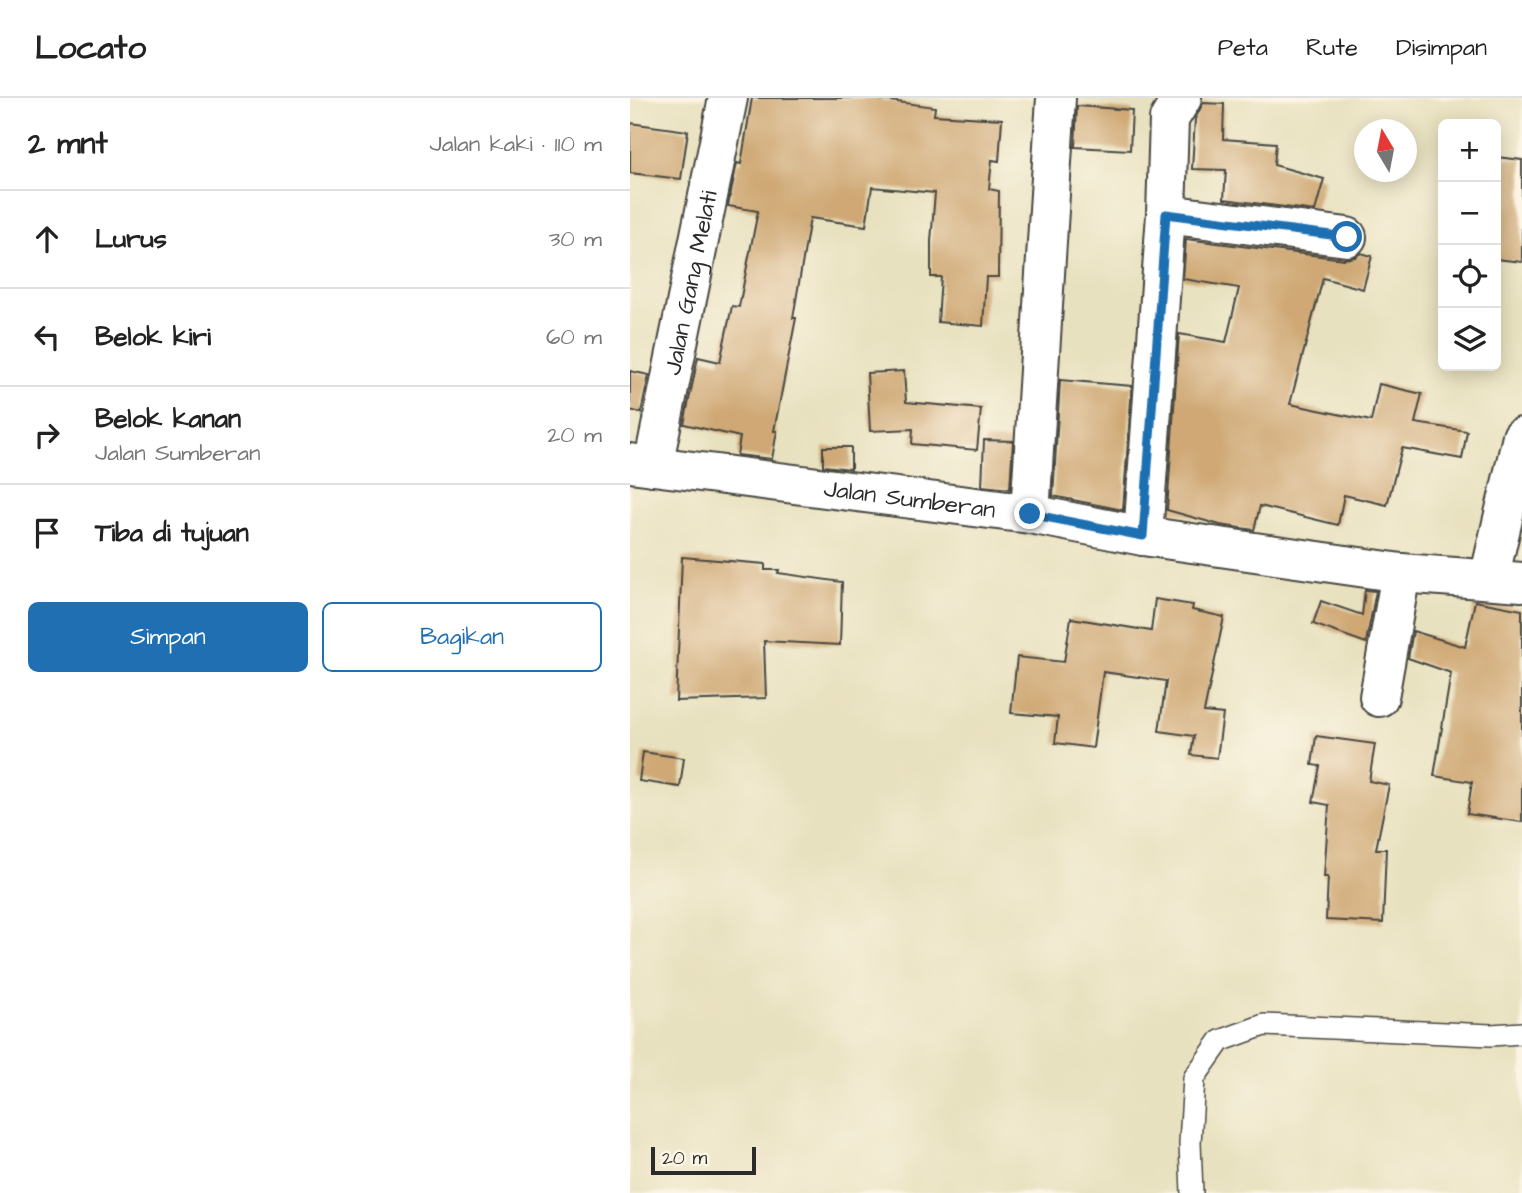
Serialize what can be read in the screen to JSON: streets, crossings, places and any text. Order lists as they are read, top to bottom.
{
  "streets": {
    "street": ["Jalan Gang Melati", "Jalan Sumberan"]
  },
  "crossings": [
    ["Jalan Gang Melati", "Jalan Sumberan"]
  ],
  "scale_bar": "20 m",
  "north": "top",
  "page": {
    "header": "Locato",
    "nav": ["Peta", "Rute", "Disimpan"],
    "heading": ["2 mnt", "Jalan kaki · 110 m"],
    "map_buttons": ["+", "−"],
    "list": [
      ["Lurus", "30 m"],
      ["Belok kiri", "60 m"],
      ["Belok kanan", "Jalan Sumberan", "20 m"],
      "Tiba di tujuan"
    ],
    "buttons": ["Simpan", "Bagikan"],
    "scale": "20 m"
  }
}
